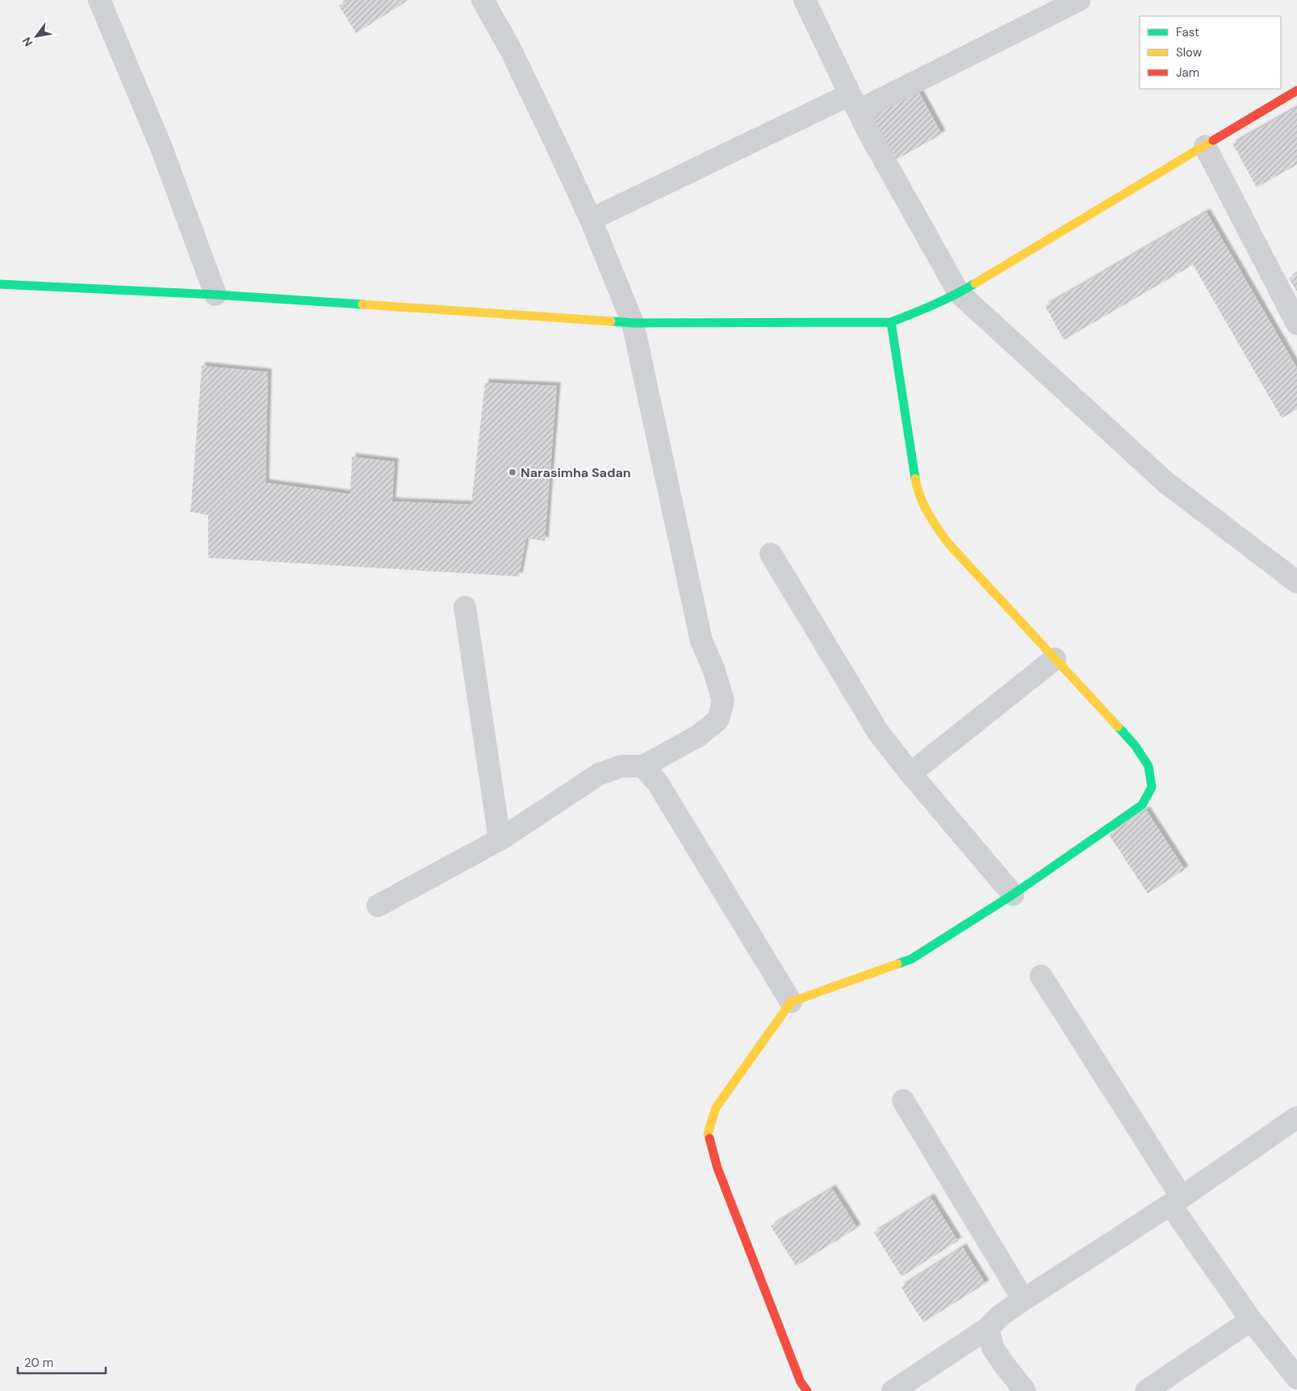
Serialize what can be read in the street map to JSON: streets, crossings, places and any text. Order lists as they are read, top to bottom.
{
  "places": ["Narasimha Sadan"],
  "legend": ["Fast", "Slow", "Jam"],
  "scale_bar": "20 m",
  "north": "bottom left"
}
